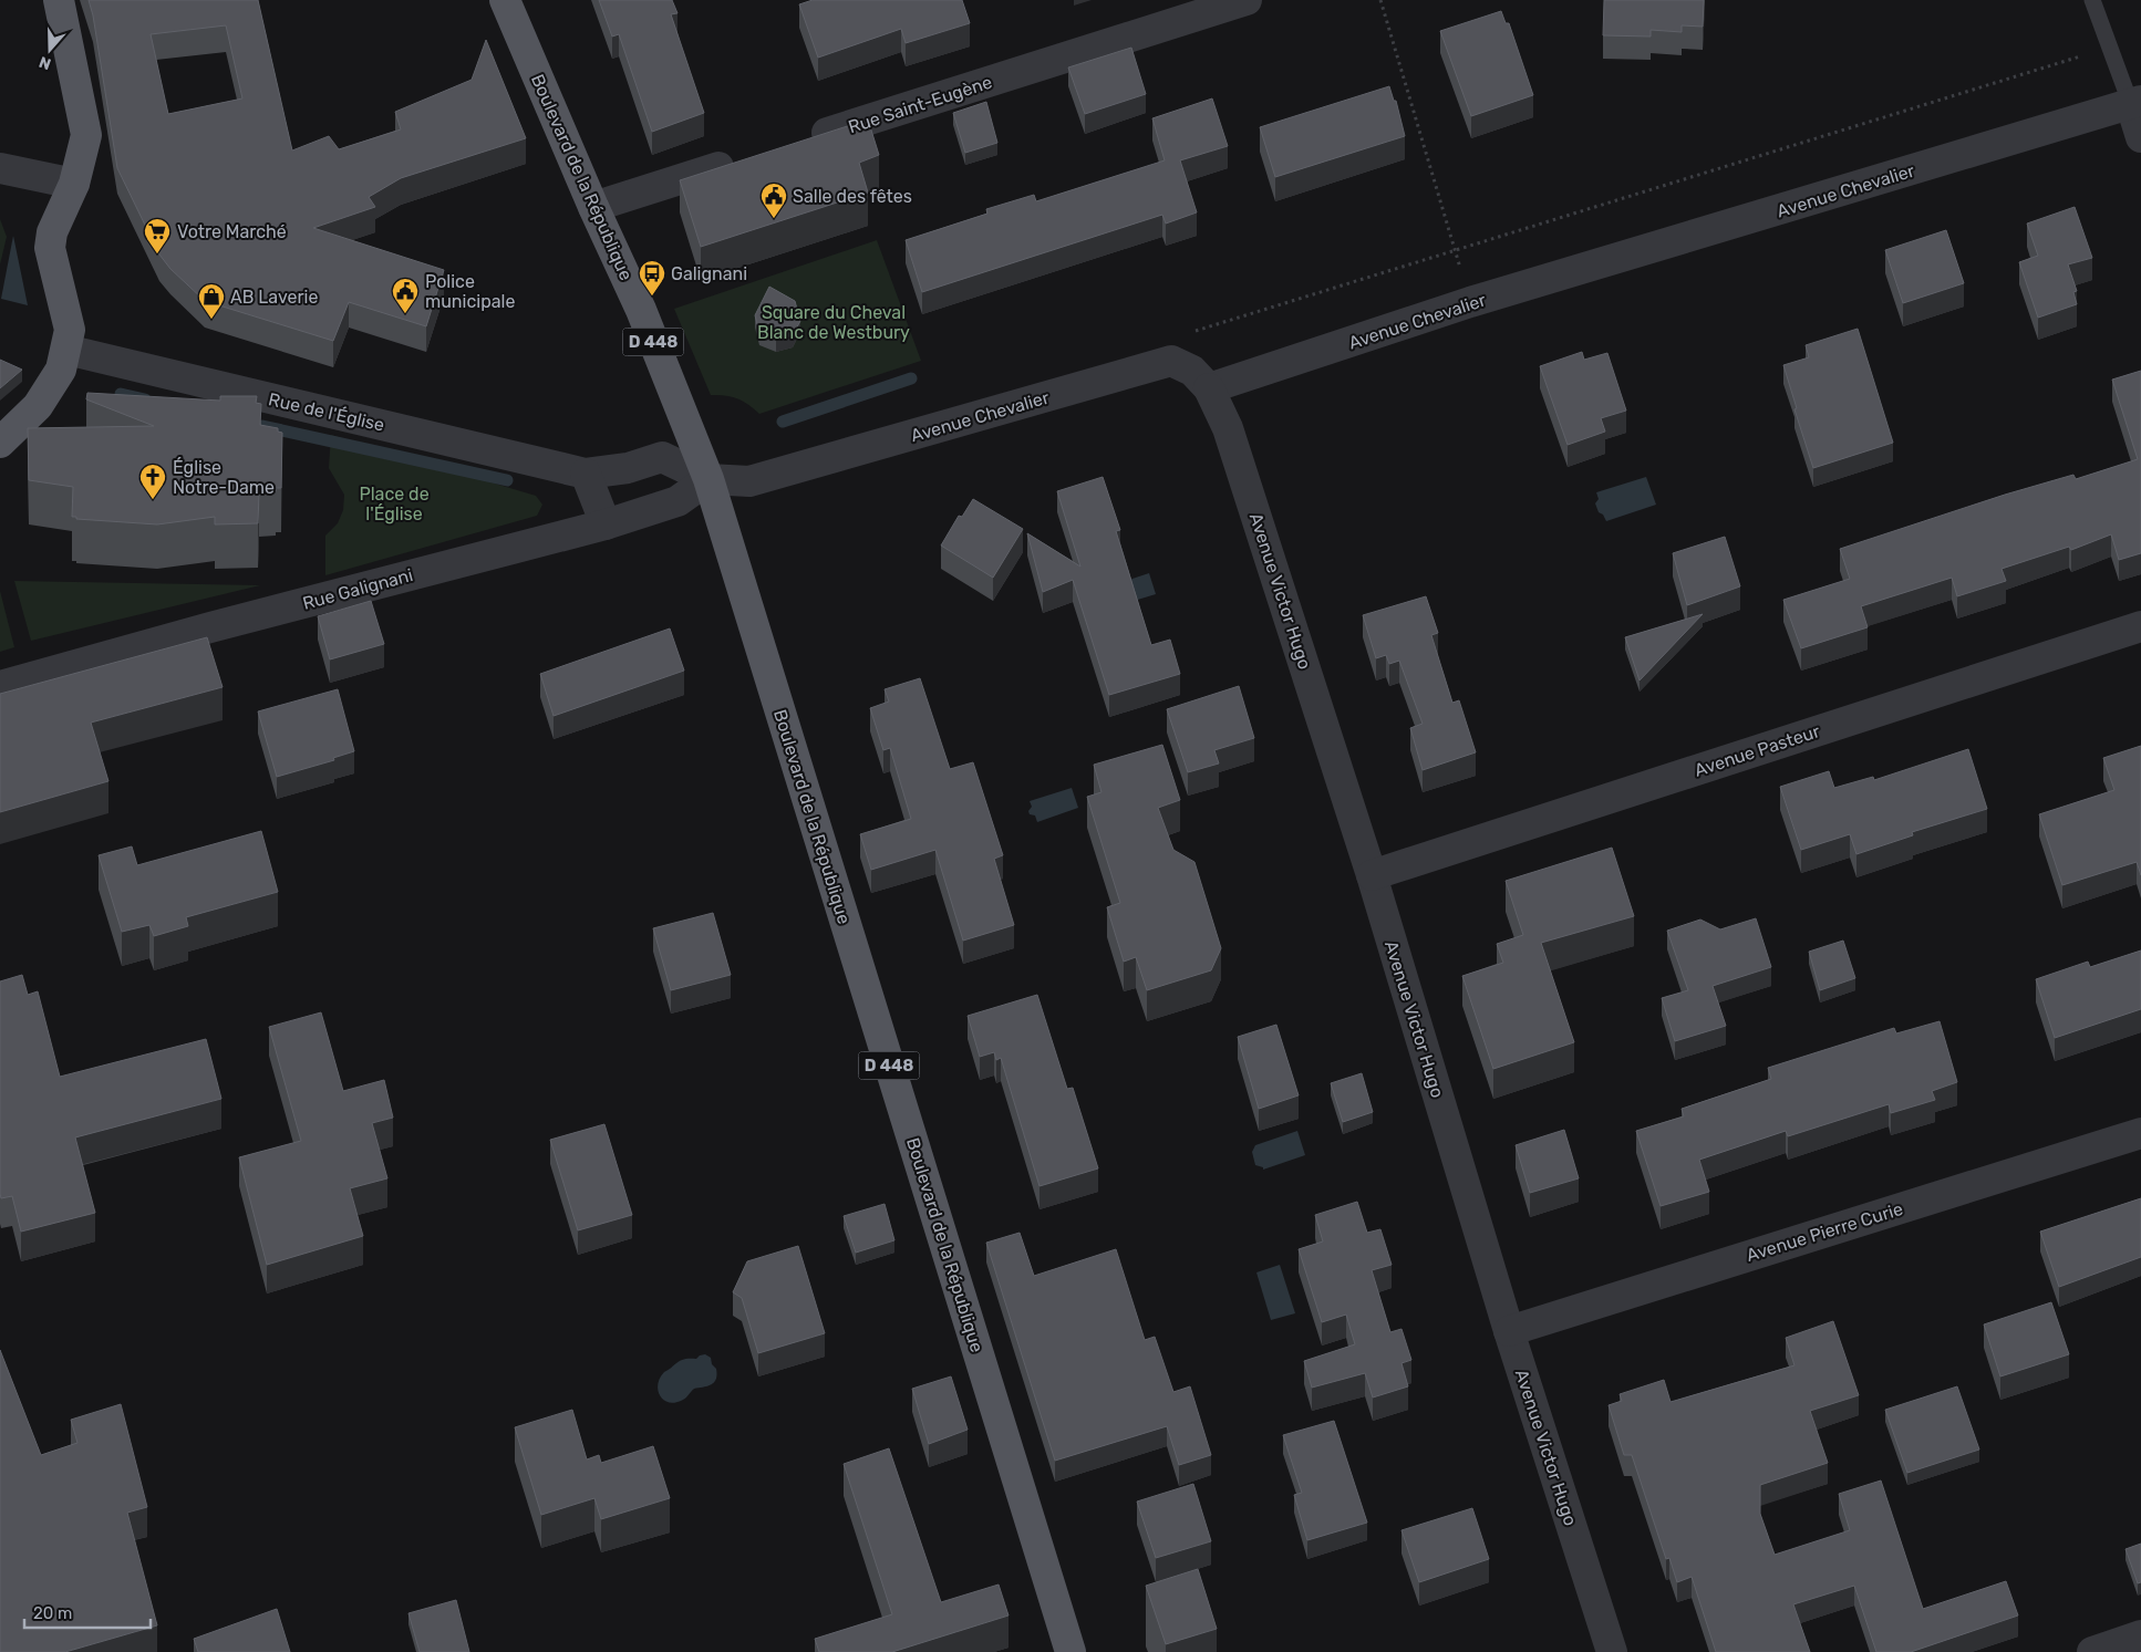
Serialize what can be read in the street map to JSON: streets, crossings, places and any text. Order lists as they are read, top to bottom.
{
  "streets": {
    "main road": ["Boulevard de la République", "D 448"],
    "street": [
      "Rue Saint-Eugène",
      "Avenue Chevalier",
      "Rue de l'Église",
      "Rue Galignani",
      "Avenue Victor Hugo",
      "Avenue Pasteur",
      "Avenue Pierre Curie"
    ]
  },
  "crossings": [
    ["Boulevard de la République", "Avenue Chevalier"],
    ["Boulevard de la République", "Rue de l'Église"],
    ["Boulevard de la République", "Rue Galignani"],
    ["Avenue Chevalier", "Rue de l'Église"],
    ["Avenue Chevalier", "Rue Galignani"],
    ["Avenue Chevalier", "Avenue Victor Hugo"],
    ["Rue de l'Église", "Rue Galignani"],
    ["Avenue Victor Hugo", "Avenue Pasteur"],
    ["Avenue Victor Hugo", "Avenue Pierre Curie"]
  ],
  "parks": ["Square du Cheval Blanc de Westbury", "Place de l'Église"],
  "places": {
    "public building": ["Salle des fêtes", "Police municipale"],
    "supermarket": ["Votre Marché"],
    "bus stop": ["Galignani"],
    "shop": ["AB Laverie"],
    "church": ["Église Notre-Dame"]
  },
  "scale_bar": "20 m",
  "north": "bottom"
}
